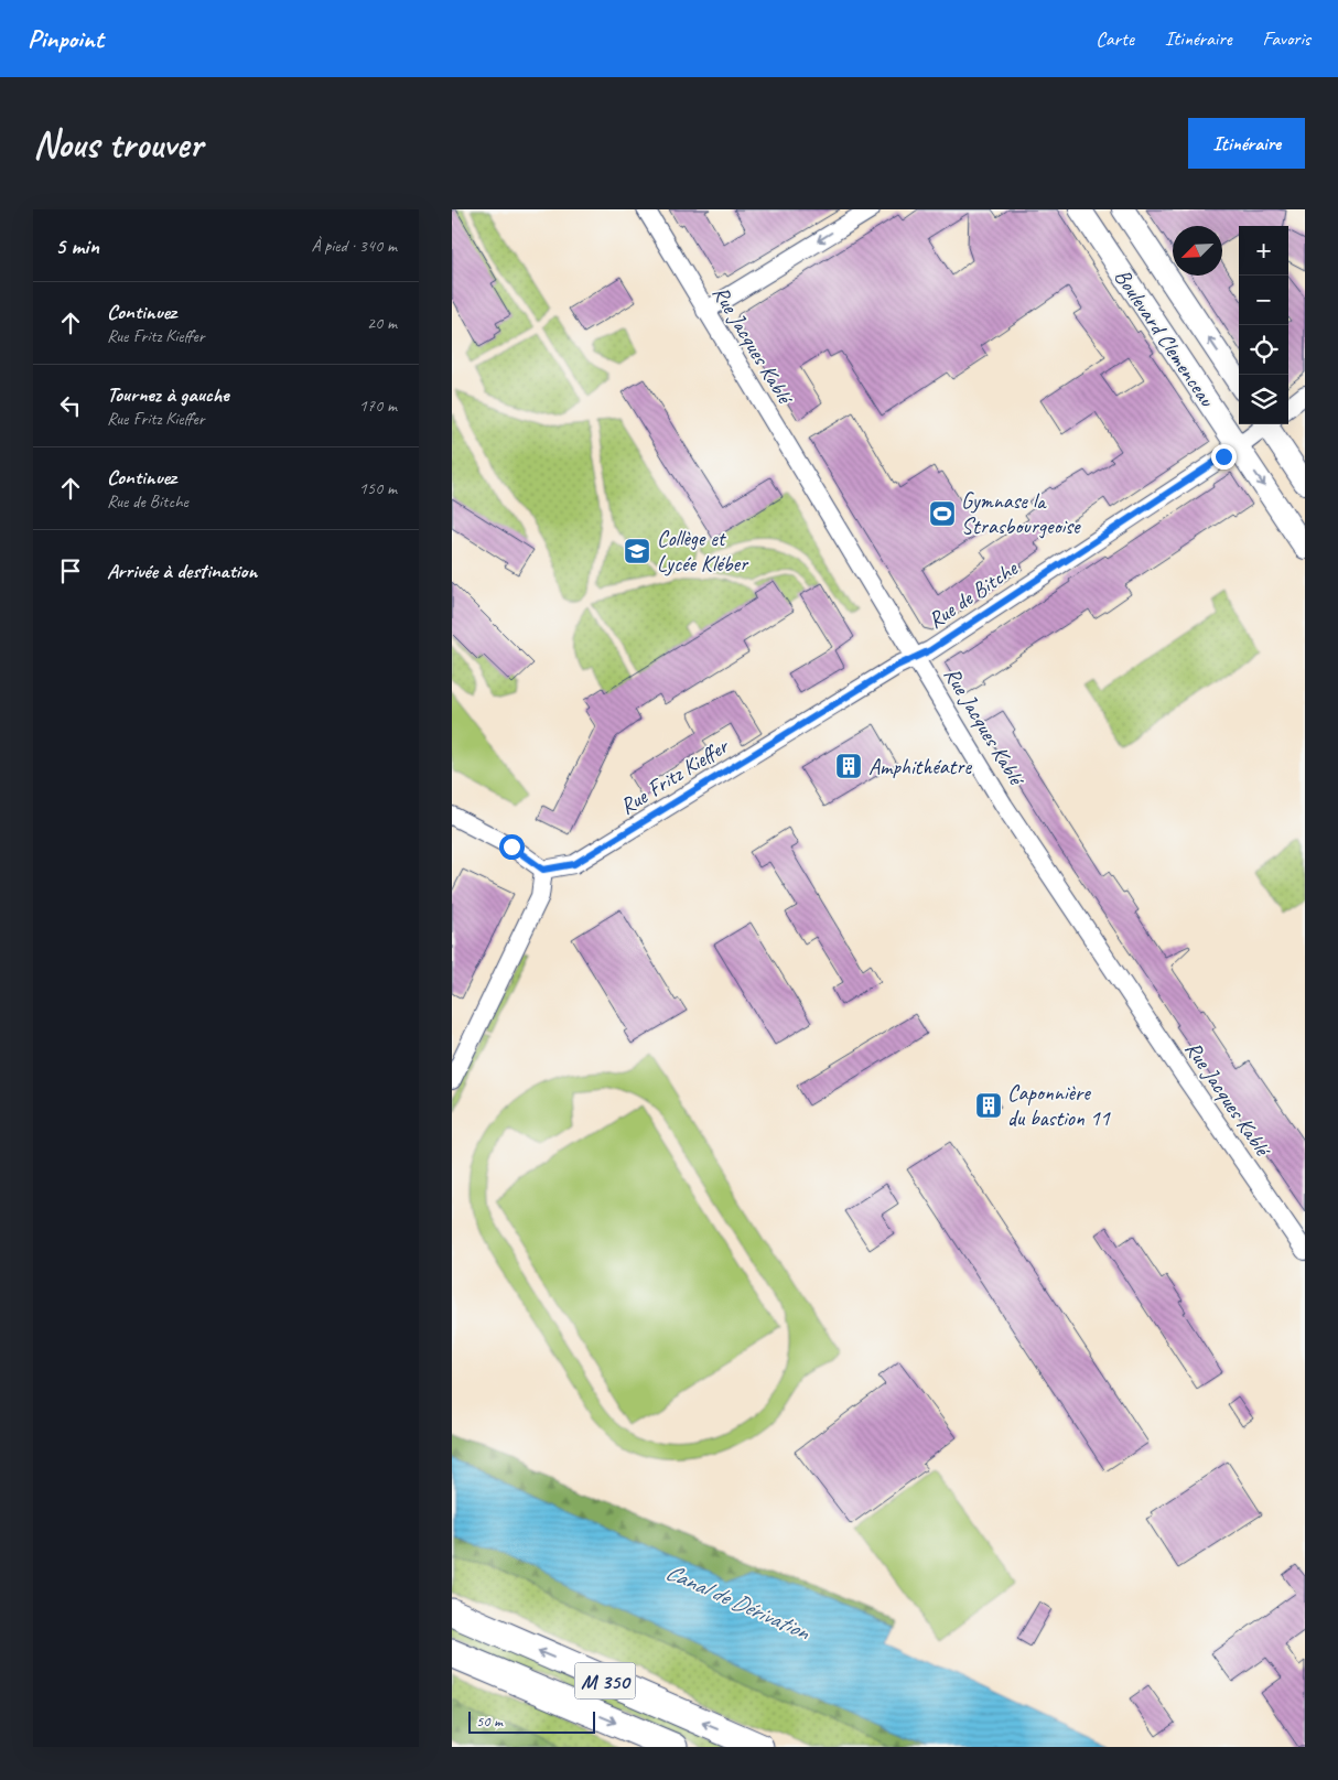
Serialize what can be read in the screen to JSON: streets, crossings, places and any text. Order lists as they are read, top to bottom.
{
  "streets": {
    "main road": ["M 350"],
    "street": [
      "Boulevard Clemenceau",
      "Rue Jacques Kablé",
      "Rue de Bitche",
      "Rue Fritz Kieffer"
    ]
  },
  "crossings": [
    ["Boulevard Clemenceau", "Rue de Bitche"],
    ["Rue Jacques Kablé", "Rue de Bitche"],
    ["Rue Jacques Kablé", "Rue Fritz Kieffer"],
    ["Rue de Bitche", "Rue Fritz Kieffer"]
  ],
  "water": ["Canal de Dérivation"],
  "places": {
    "sports": ["Gymnase la Strasbourgeoise"],
    "school or university": ["Collège et Lycée Kléber"],
    "building": ["Amphithéatre", "Caponnière du bastion 11"]
  },
  "scale_bar": "50 m",
  "north": "bottom left",
  "page": {
    "header": "Pinpoint",
    "nav": ["Carte", "Itinéraire", "Favoris"],
    "buttons": "Itinéraire",
    "title": "Nous trouver",
    "heading": ["5 min", "À pied · 340 m"],
    "map_buttons": ["+", "−"],
    "list": [
      ["Continuez", "Rue Fritz Kieffer", "20 m"],
      ["Tournez à gauche", "Rue Fritz Kieffer", "170 m"],
      ["Continuez", "Rue de Bitche", "150 m"],
      "Arrivée à destination"
    ],
    "scale": "50 m"
  }
}
